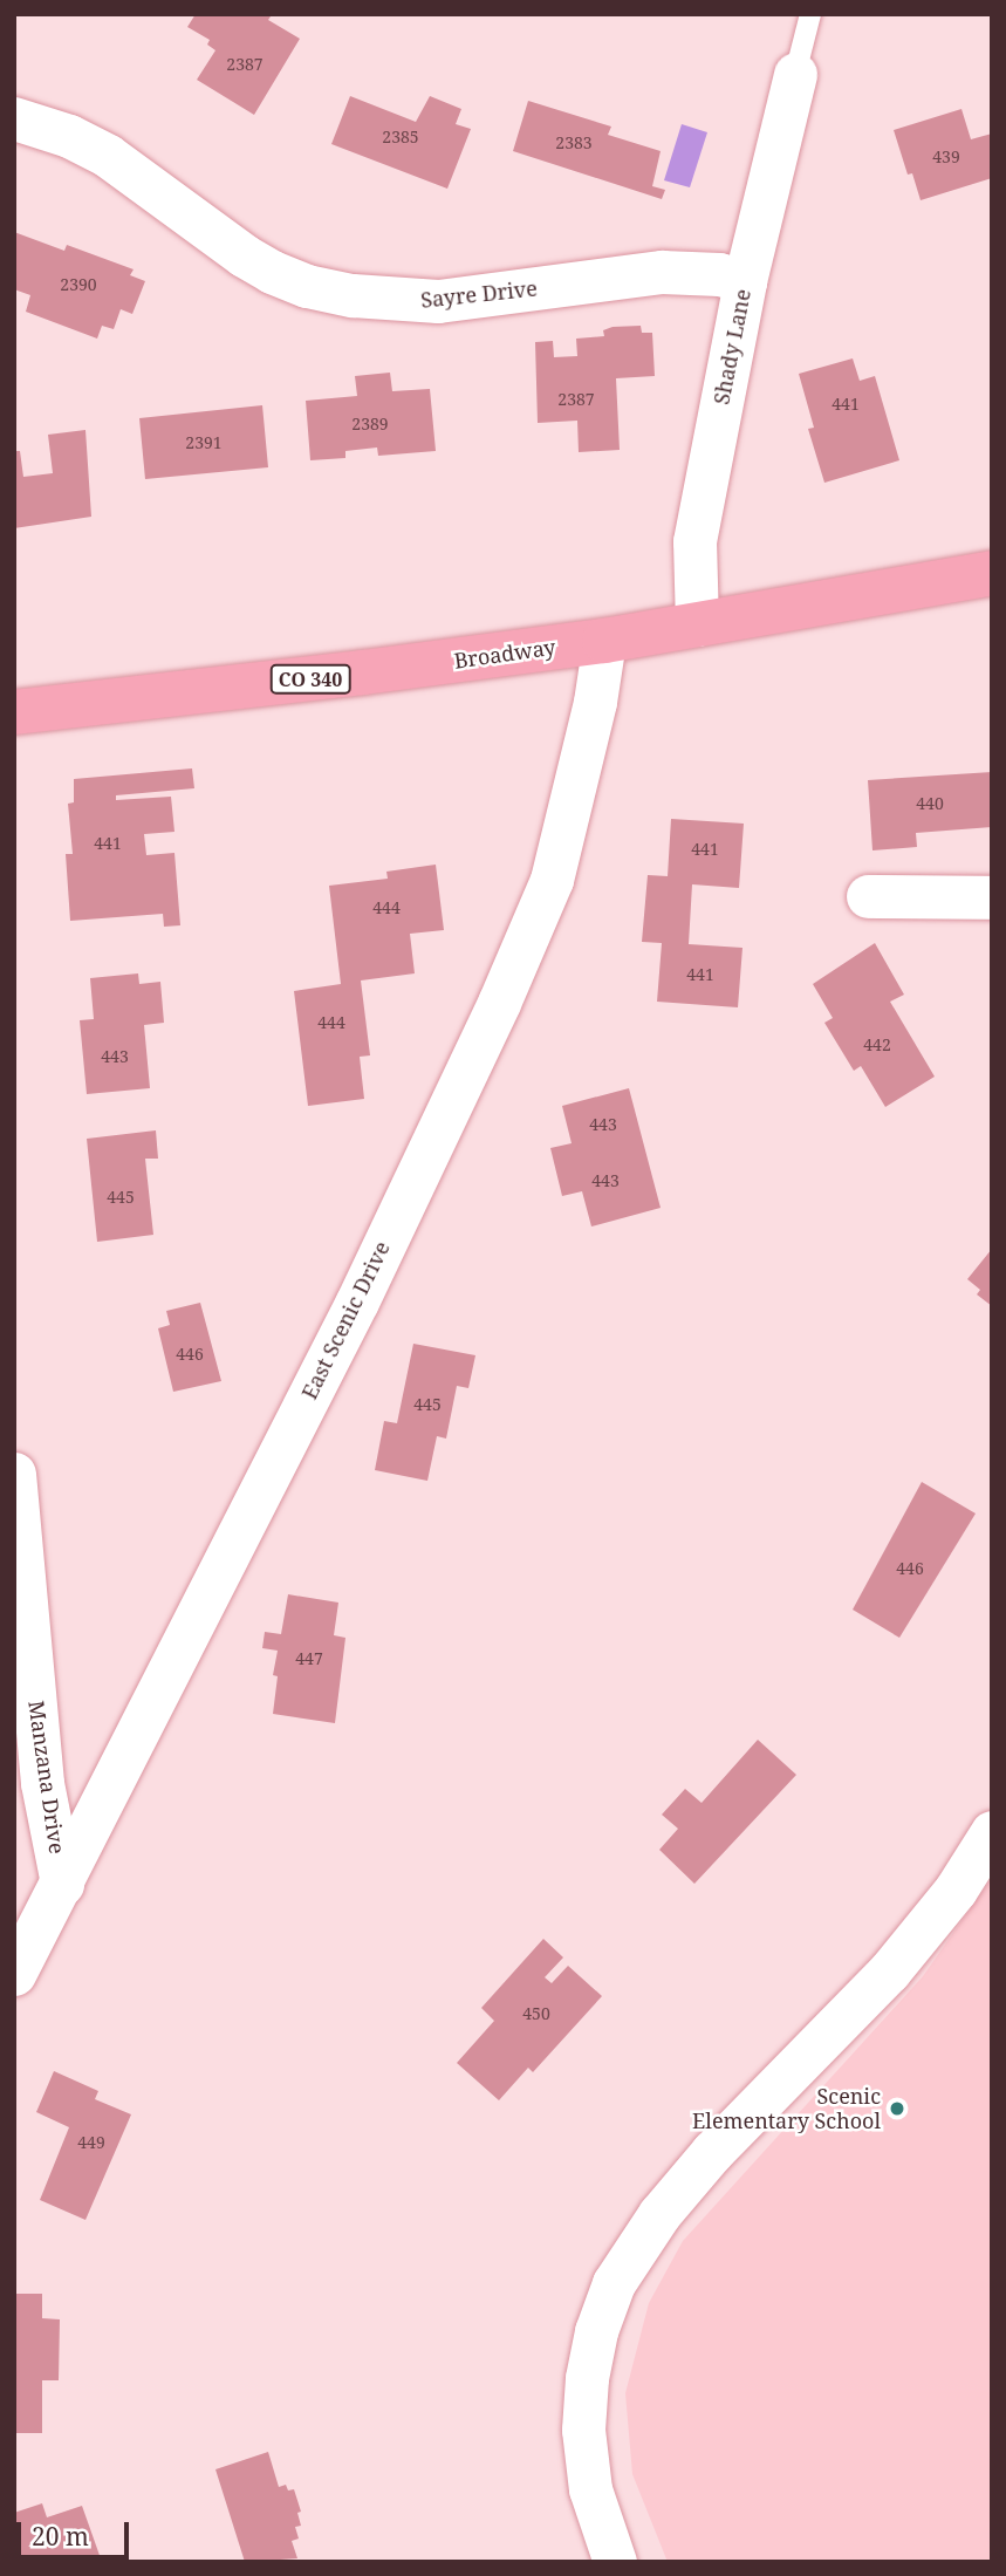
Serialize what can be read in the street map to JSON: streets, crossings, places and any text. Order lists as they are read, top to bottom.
{
  "streets": {
    "main road": ["Broadway", "CO 340"],
    "street": [
      "Sayre Drive",
      "Shady Lane",
      "East Scenic Drive",
      "Manzana Drive"
    ]
  },
  "crossings": [
    ["Sayre Drive", "Shady Lane"],
    ["Shady Lane", "Broadway"],
    ["Broadway", "East Scenic Drive"],
    ["East Scenic Drive", "Manzana Drive"]
  ],
  "places": ["Scenic Elementary School"],
  "house_numbers": [
    "2387",
    "2385",
    "2383",
    "439",
    "2390",
    "2387",
    "441",
    "2389",
    "2391",
    "440",
    "441",
    "441",
    "444",
    "441",
    "444",
    "442",
    "443",
    "443",
    "443",
    "445",
    "446",
    "445",
    "446",
    "447",
    "450",
    "449"
  ],
  "scale_bar": "20 m"
}
